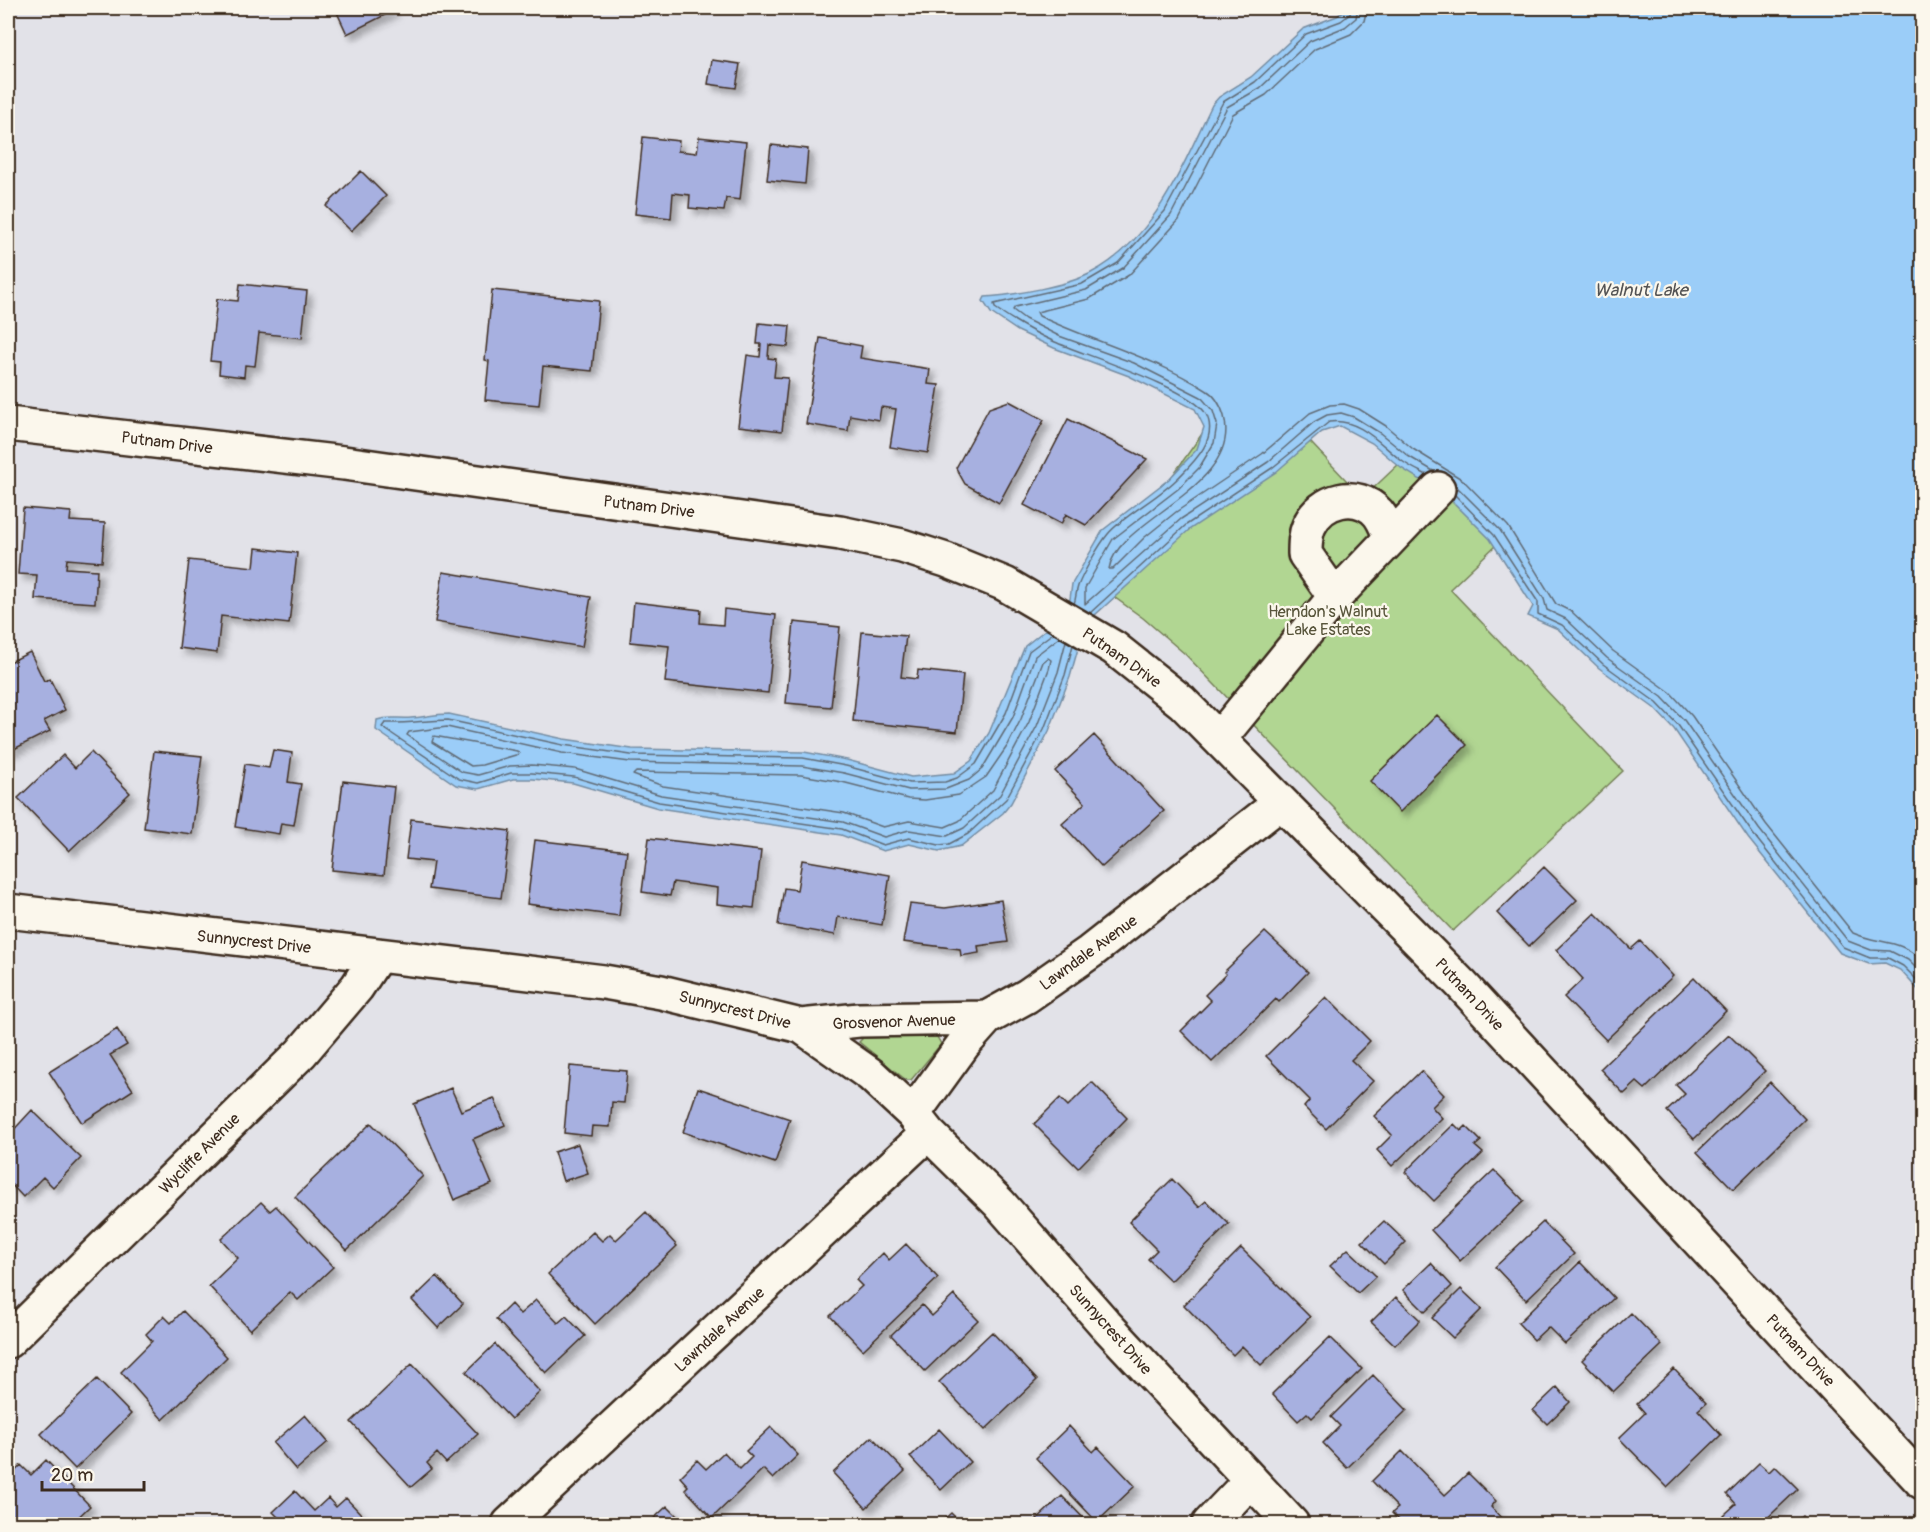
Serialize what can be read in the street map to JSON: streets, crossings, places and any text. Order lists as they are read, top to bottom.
{
  "streets": {
    "street": [
      "Putnam Drive",
      "Sunnycrest Drive",
      "Lawndale Avenue",
      "Grosvenor Avenue",
      "Wycliffe Avenue"
    ]
  },
  "crossings": [
    ["Putnam Drive", "Lawndale Avenue"],
    ["Sunnycrest Drive", "Lawndale Avenue"],
    ["Sunnycrest Drive", "Grosvenor Avenue"],
    ["Sunnycrest Drive", "Wycliffe Avenue"],
    ["Lawndale Avenue", "Grosvenor Avenue"]
  ],
  "water": ["Walnut Lake"],
  "parks": ["Herndon's Walnut Lake Estates"],
  "scale_bar": "20 m"
}
